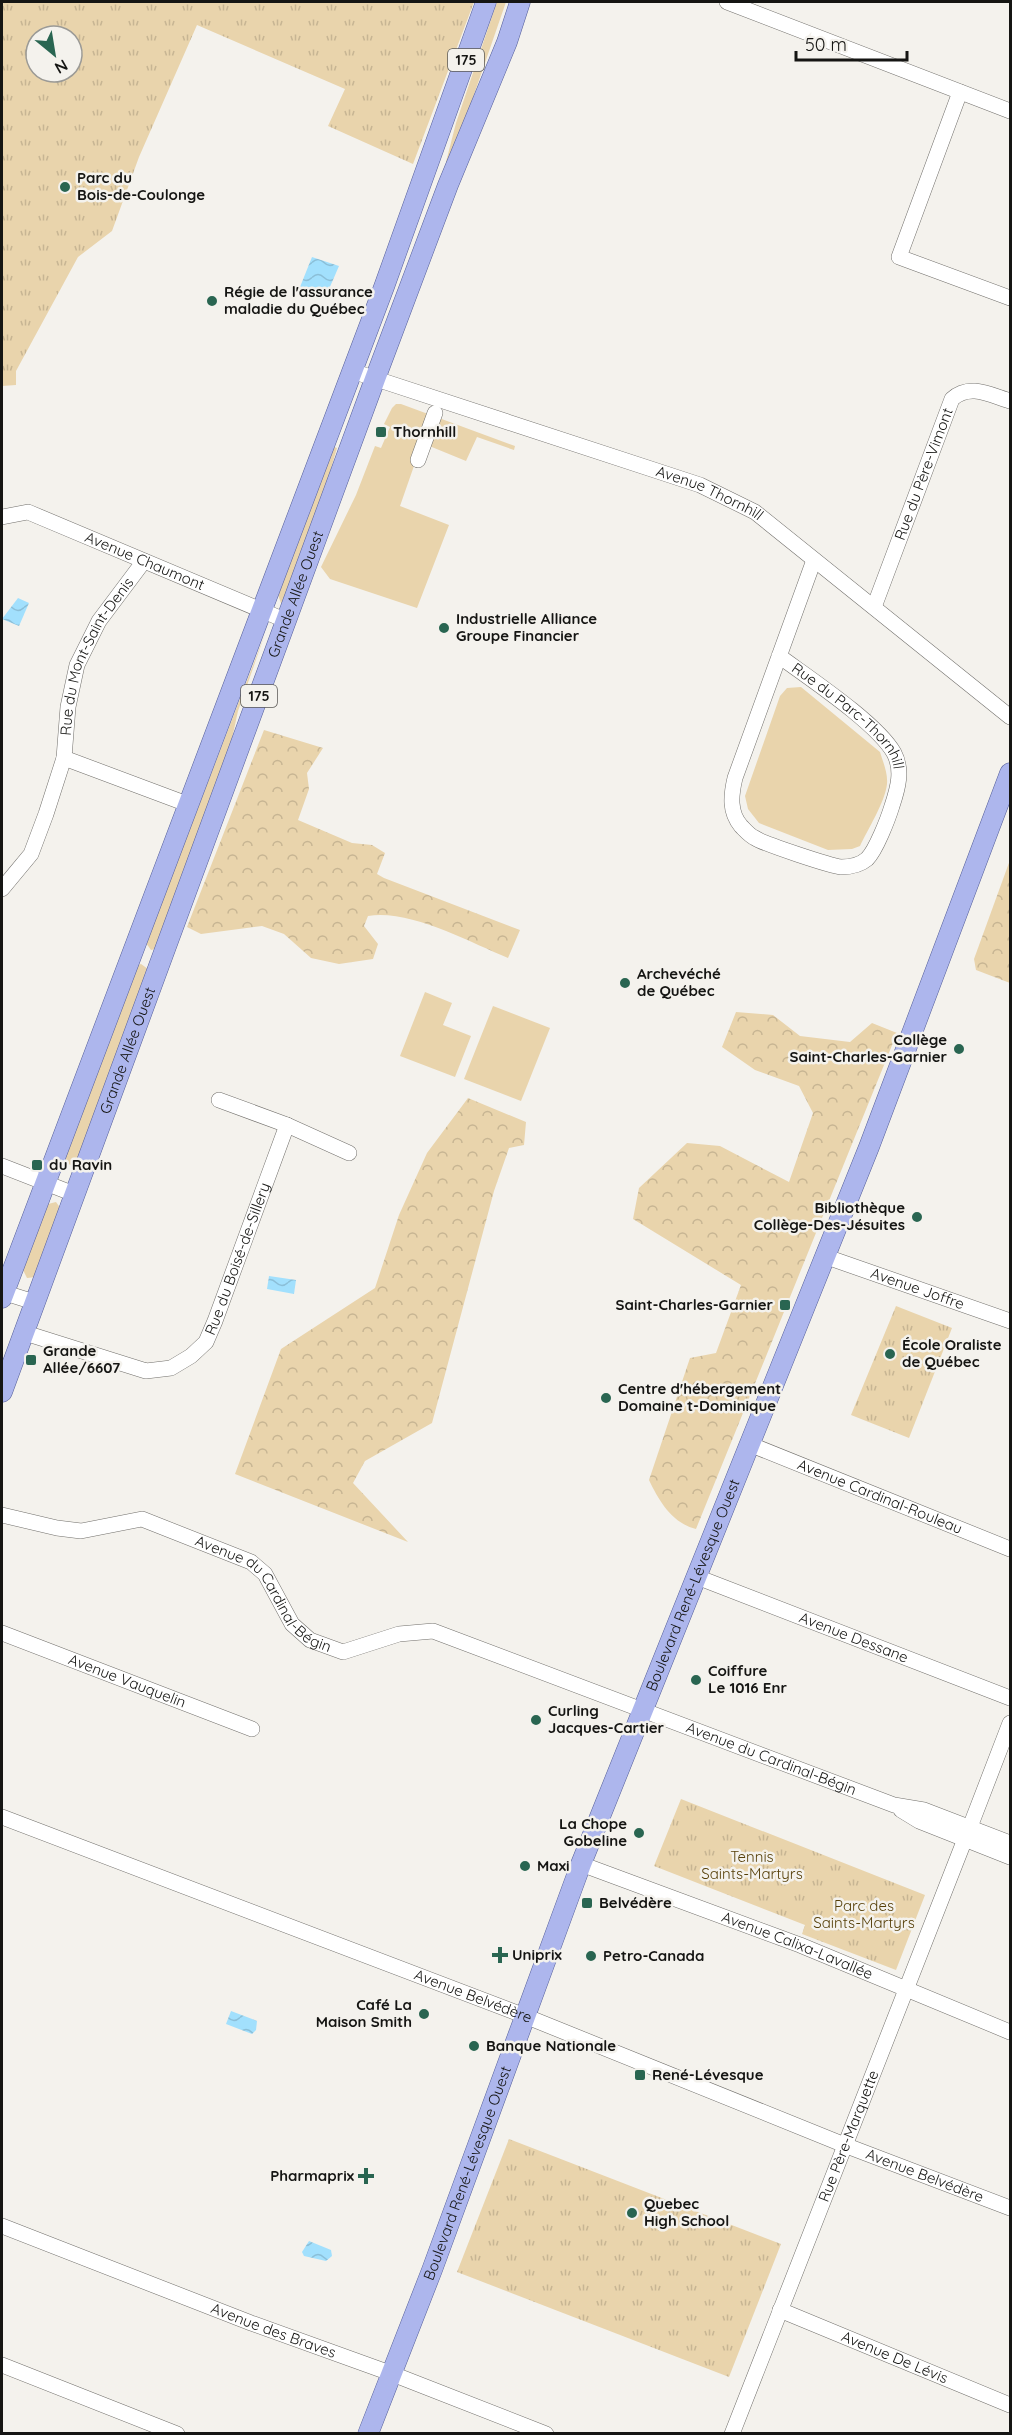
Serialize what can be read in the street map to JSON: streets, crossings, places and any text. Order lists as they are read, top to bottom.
{
  "streets": {
    "main road": ["175", "Grande Allée Ouest", "Boulevard René-Lévesque Ouest"],
    "street": [
      "Rue du Père-Vimont",
      "Avenue Thornhill",
      "Avenue Chaumont",
      "Rue du Mont-Saint-Denis",
      "Rue du Parc-Thornhill",
      "Rue du Boisé-de-Sillery",
      "Avenue Joffre",
      "Avenue Cardinal-Rouleau",
      "Avenue du Cardinal-Bégin",
      "Avenue Dessane",
      "Avenue Vauquelin",
      "Avenue Calixa-Lavallée",
      "Avenue Belvédère",
      "Rue Père-Marquette",
      "Avenue des Braves",
      "Avenue De Lévis"
    ]
  },
  "crossings": [
    ["Rue du Père-Vimont", "Avenue Thornhill"],
    ["Avenue Thornhill", "Grande Allée Ouest"],
    ["Avenue Thornhill", "Rue du Parc-Thornhill"],
    ["Avenue Chaumont", "Grande Allée Ouest"],
    ["Avenue Chaumont", "Rue du Mont-Saint-Denis"],
    ["Grande Allée Ouest", "Rue du Mont-Saint-Denis"],
    ["Grande Allée Ouest", "Rue du Boisé-de-Sillery"],
    ["Avenue Joffre", "Boulevard René-Lévesque Ouest"],
    ["Avenue Cardinal-Rouleau", "Boulevard René-Lévesque Ouest"],
    ["Boulevard René-Lévesque Ouest", "Avenue du Cardinal-Bégin"],
    ["Boulevard René-Lévesque Ouest", "Avenue Dessane"],
    ["Boulevard René-Lévesque Ouest", "Avenue Calixa-Lavallée"],
    ["Boulevard René-Lévesque Ouest", "Avenue Belvédère"],
    ["Boulevard René-Lévesque Ouest", "Avenue des Braves"],
    ["Avenue du Cardinal-Bégin", "Rue Père-Marquette"],
    ["Avenue Calixa-Lavallée", "Rue Père-Marquette"],
    ["Avenue Belvédère", "Rue Père-Marquette"],
    ["Rue Père-Marquette", "Avenue De Lévis"]
  ],
  "parks": ["Tennis Saints-Martyrs", "Parc des Saints-Martyrs"],
  "places": {
    "other": [
      "Parc du Bois-de-Coulonge",
      "Régie de l'assurance maladie du Québec",
      "Industrielle Alliance Groupe Financier",
      "Archevéché de Québec",
      "Collège Saint-Charles-Garnier",
      "Bibliothèque Collège-Des-Jésuites",
      "École Oraliste de Québec",
      "Centre d'hébergement Domaine t-Dominique",
      "Coiffure Le 1016 Enr",
      "Curling Jacques-Cartier",
      "La Chope Gobeline",
      "Maxi",
      "Petro-Canada",
      "Café La Maison Smith",
      "Banque Nationale",
      "Quebec High School"
    ],
    "transit": [
      "Thornhill",
      "du Ravin",
      "Saint-Charles-Garnier",
      "Grande Allée/6607",
      "Belvédère",
      "René-Lévesque"
    ],
    "health": ["Uniprix", "Pharmaprix"]
  },
  "scale_bar": "50 m",
  "north": "bottom right"
}
